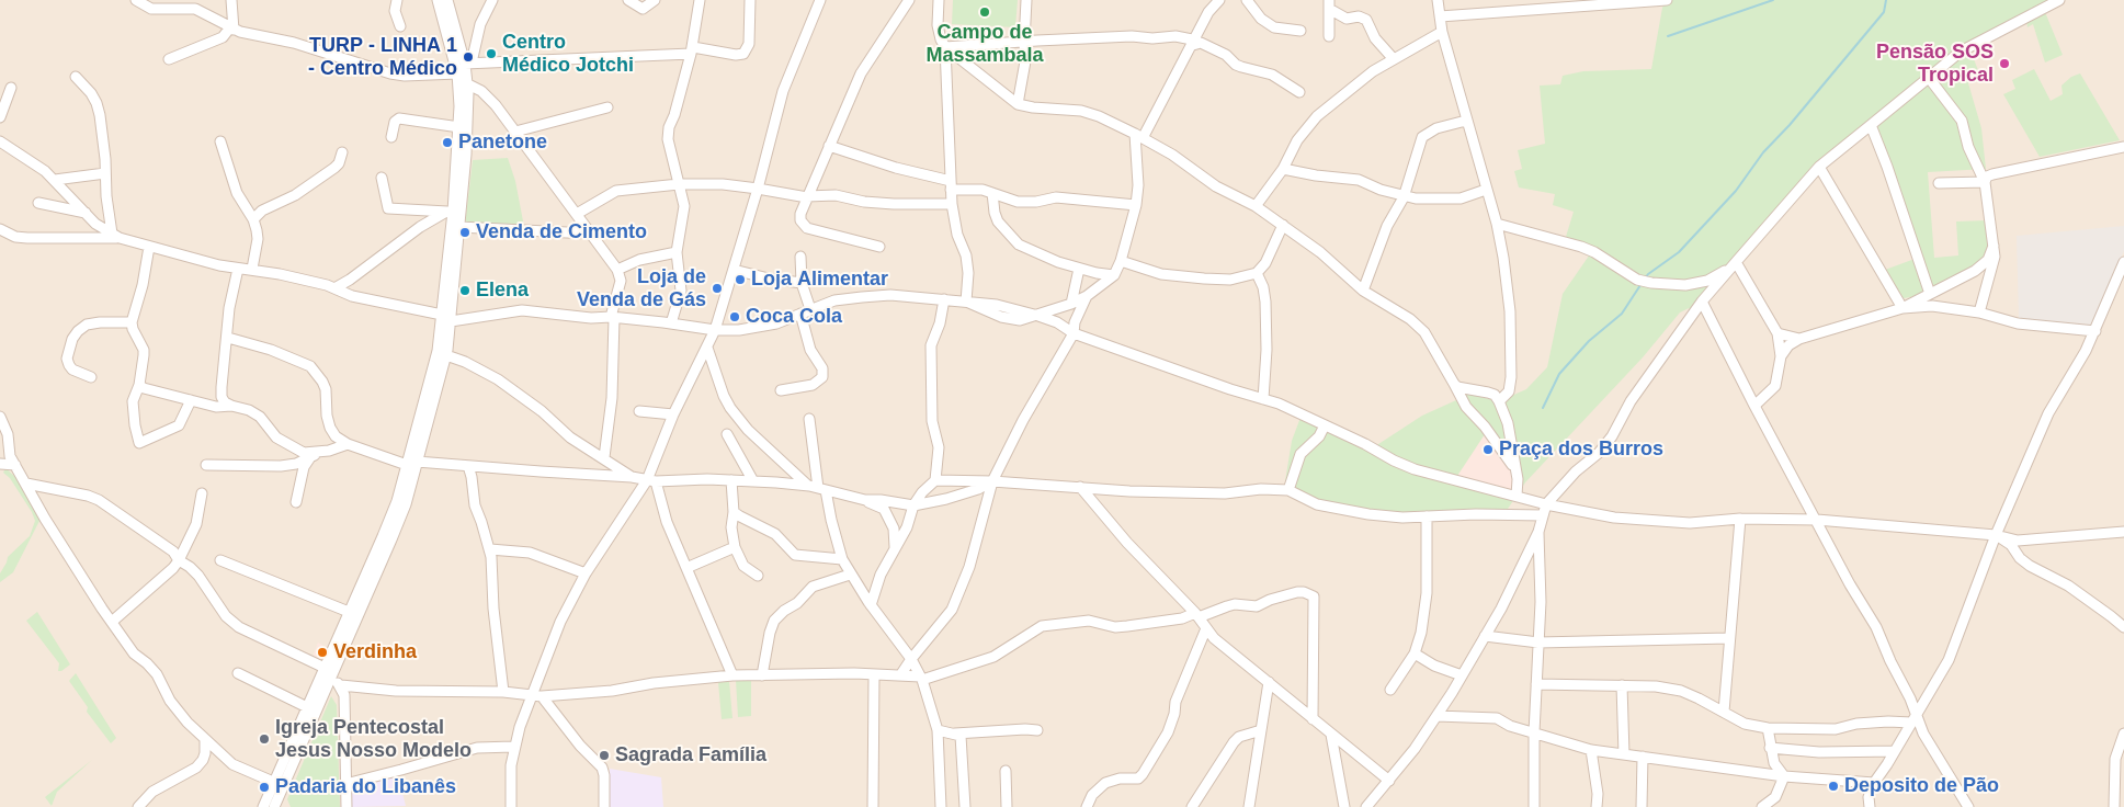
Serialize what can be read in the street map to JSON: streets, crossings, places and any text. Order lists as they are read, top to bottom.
{
  "places": [
    "Campo de Massambala",
    "Centro Médico Jotchi",
    "TURP - LINHA 1 - Centro Médico",
    "Pensão SOS Tropical",
    "Panetone",
    "Venda de Cimento",
    "Loja Alimentar",
    "Loja de Venda de Gás",
    "Elena",
    "Coca Cola",
    "Praça dos Burros",
    "Verdinha",
    "Igreja Pentecostal Jesus Nosso Modelo",
    "Sagrada Família",
    "Deposito de Pão",
    "Padaria do Libanês"
  ]
}
